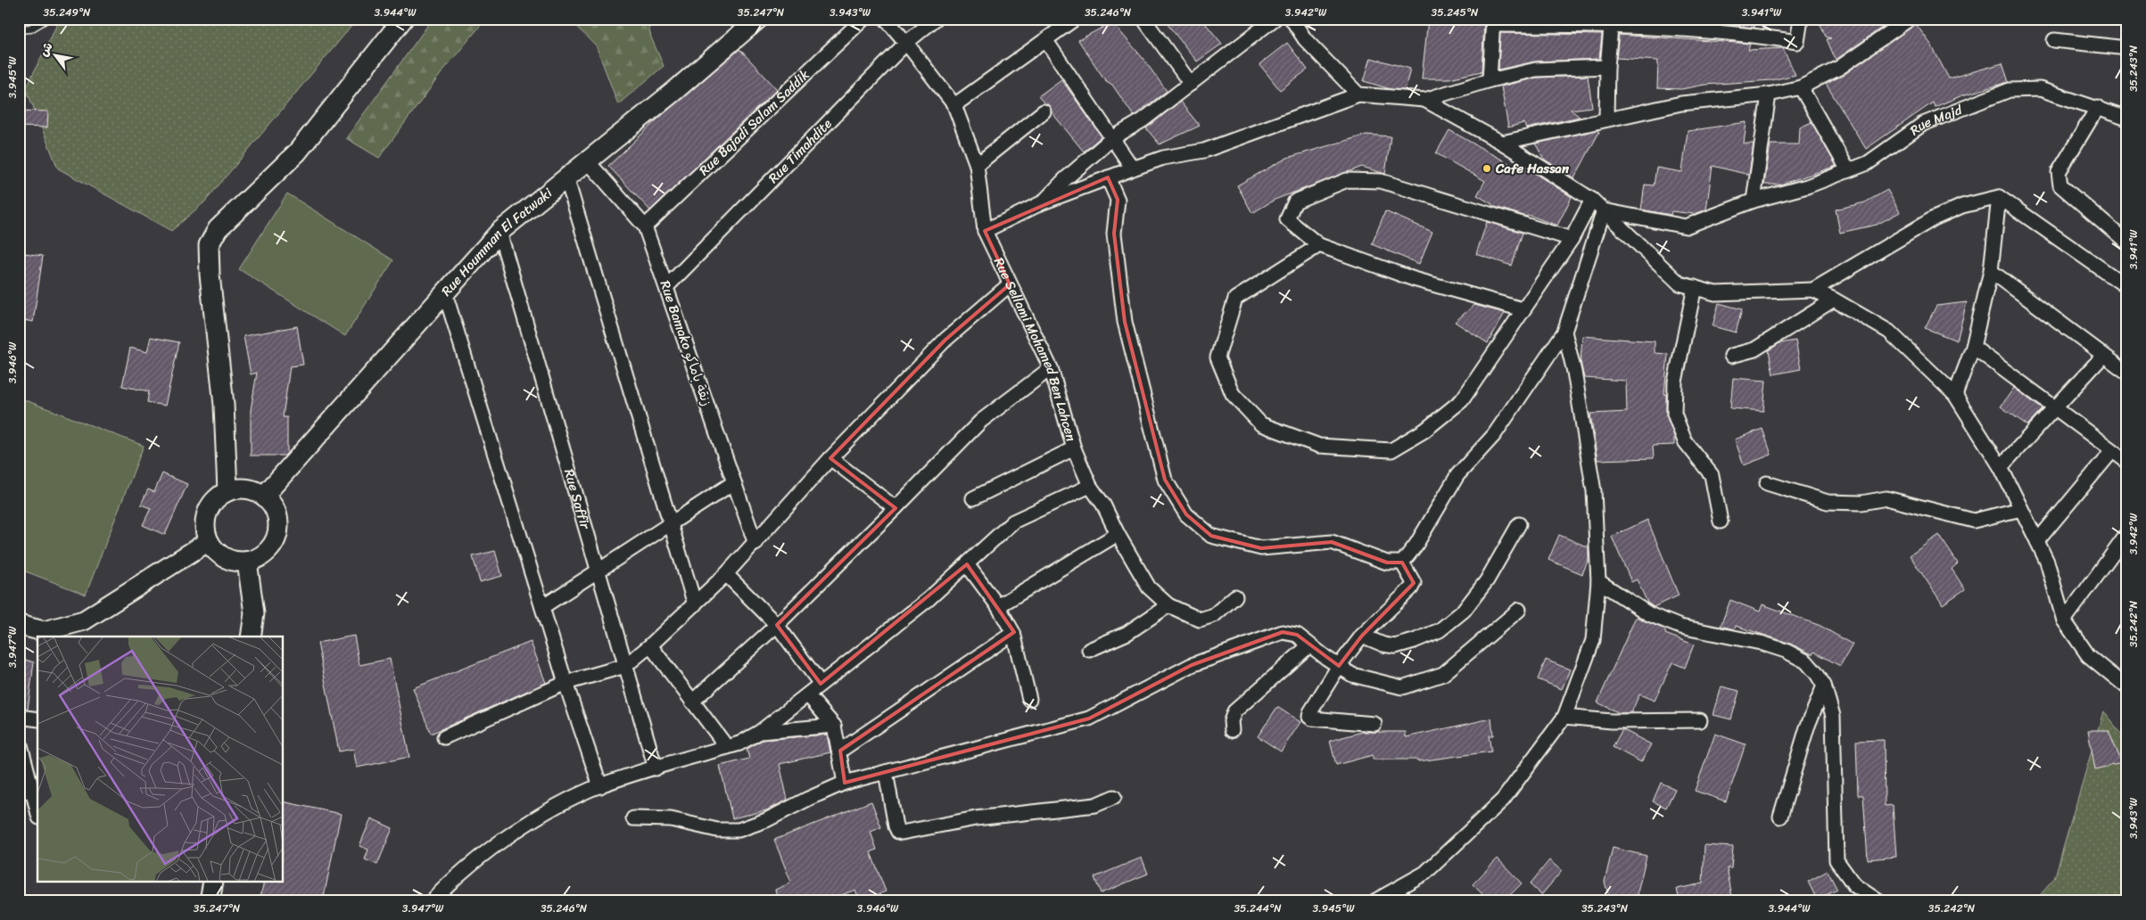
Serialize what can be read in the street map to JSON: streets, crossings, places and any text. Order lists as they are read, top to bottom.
{
  "streets": {
    "street": [
      "Rue Majd",
      "Rue Bajadi Salam Saddik",
      "Rue Timahdite",
      "Rue Houmman El Fatwaki",
      "Rue Bamako زنقة باماكو",
      "Rue Sellami Mohamed Ben Lahcen",
      "Rue Saffir"
    ]
  },
  "crossings": [
    ["Rue Bajadi Salam Saddik", "Rue Bamako زنقة باماكو"],
    ["Rue Timahdite", "Rue Bamako زنقة باماكو"],
    ["Rue Timahdite", "Rue Sellami Mohamed Ben Lahcen"],
    ["Rue Houmman El Fatwaki", "Rue Bamako زنقة باماكو"],
    ["Rue Houmman El Fatwaki", "Rue Saffir"]
  ],
  "places": ["Cafe Hassan"],
  "north": "top left",
  "coordinates": [
    "35.249°N",
    "3.944°W",
    "35.247°N",
    "3.943°W",
    "35.246°N",
    "3.942°W",
    "35.245°N",
    "3.941°W",
    "35.243°N",
    "3.945°W",
    "3.946°W",
    "35.242°N",
    "3.947°W",
    "35.244°N"
  ]
}
